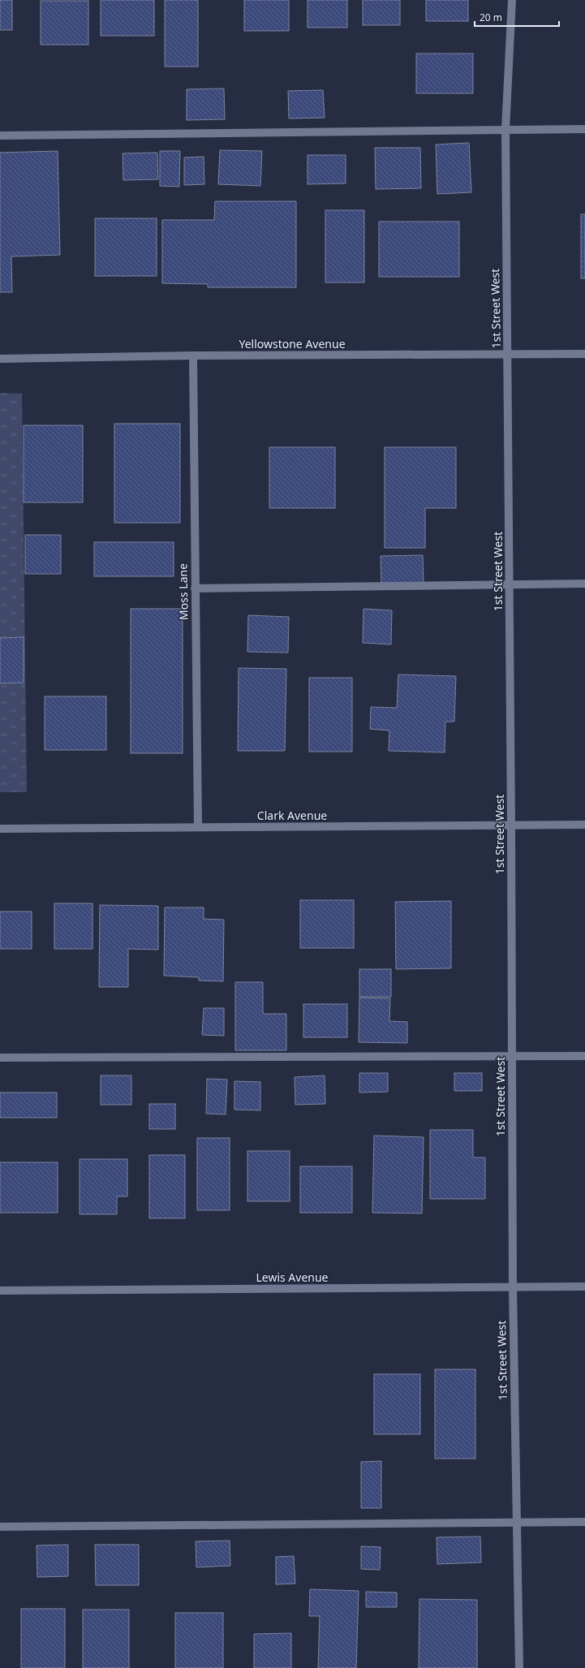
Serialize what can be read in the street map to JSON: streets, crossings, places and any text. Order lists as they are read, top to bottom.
{
  "streets": {
    "street": [
      "1st Street West",
      "Yellowstone Avenue",
      "Moss Lane",
      "Clark Avenue",
      "Lewis Avenue"
    ]
  },
  "crossings": [
    ["1st Street West", "Yellowstone Avenue"],
    ["1st Street West", "Clark Avenue"],
    ["1st Street West", "Lewis Avenue"],
    ["Yellowstone Avenue", "Moss Lane"],
    ["Moss Lane", "Clark Avenue"]
  ],
  "scale_bar": "20 m"
}
